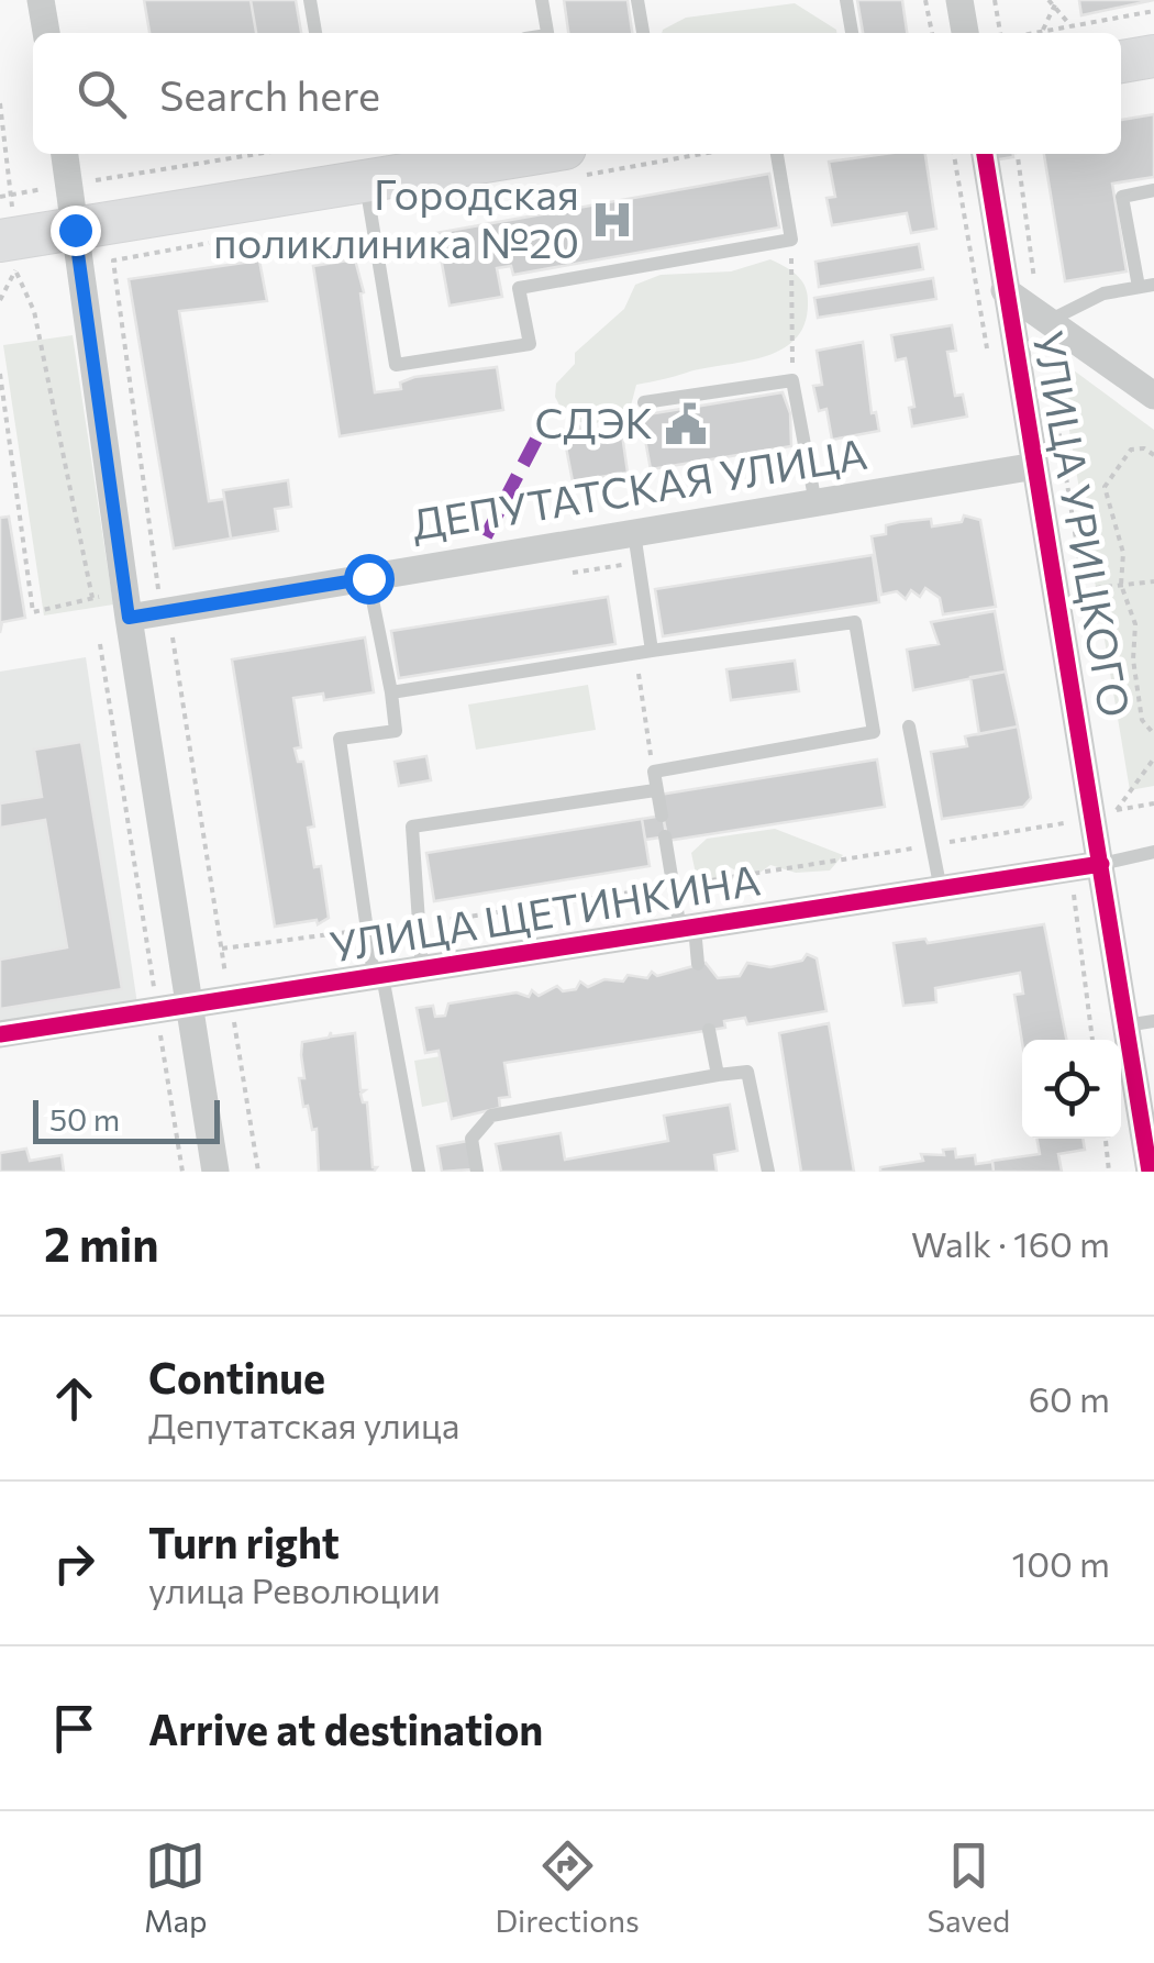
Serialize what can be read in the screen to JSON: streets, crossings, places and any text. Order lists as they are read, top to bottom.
{
  "streets": {
    "street": ["ДЕПУТАТСКАЯ УЛИЦА", "УЛИЦА УРИЦКОГО", "УЛИЦА ЩЕТИНКИНА"]
  },
  "crossings": [
    ["ДЕПУТАТСКАЯ УЛИЦА", "УЛИЦА УРИЦКОГО"],
    ["УЛИЦА УРИЦКОГО", "УЛИЦА ЩЕТИНКИНА"]
  ],
  "places": {
    "hospital": ["Городская поликлиника №20"],
    "public building": ["СДЭК"]
  },
  "scale_bar": "50 m",
  "page": {
    "search": "Search here",
    "scale": "50 m",
    "heading": ["2 min", "Walk · 160 m"],
    "list": [
      ["Continue", "Депутатская улица", "60 m"],
      ["Turn right", "улица Революции", "100 m"],
      "Arrive at destination"
    ],
    "nav": ["Map", "Directions", "Saved"]
  }
}
